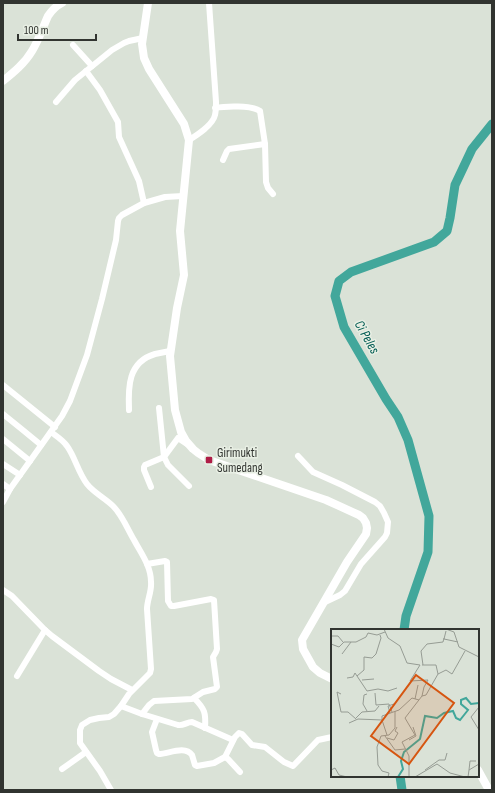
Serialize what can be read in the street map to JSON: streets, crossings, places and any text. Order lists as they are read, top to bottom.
{
  "water": ["Ci Peles"],
  "places": {
    "transit": ["Girimukti Sumedang"]
  },
  "scale_bar": "100 m"
}
